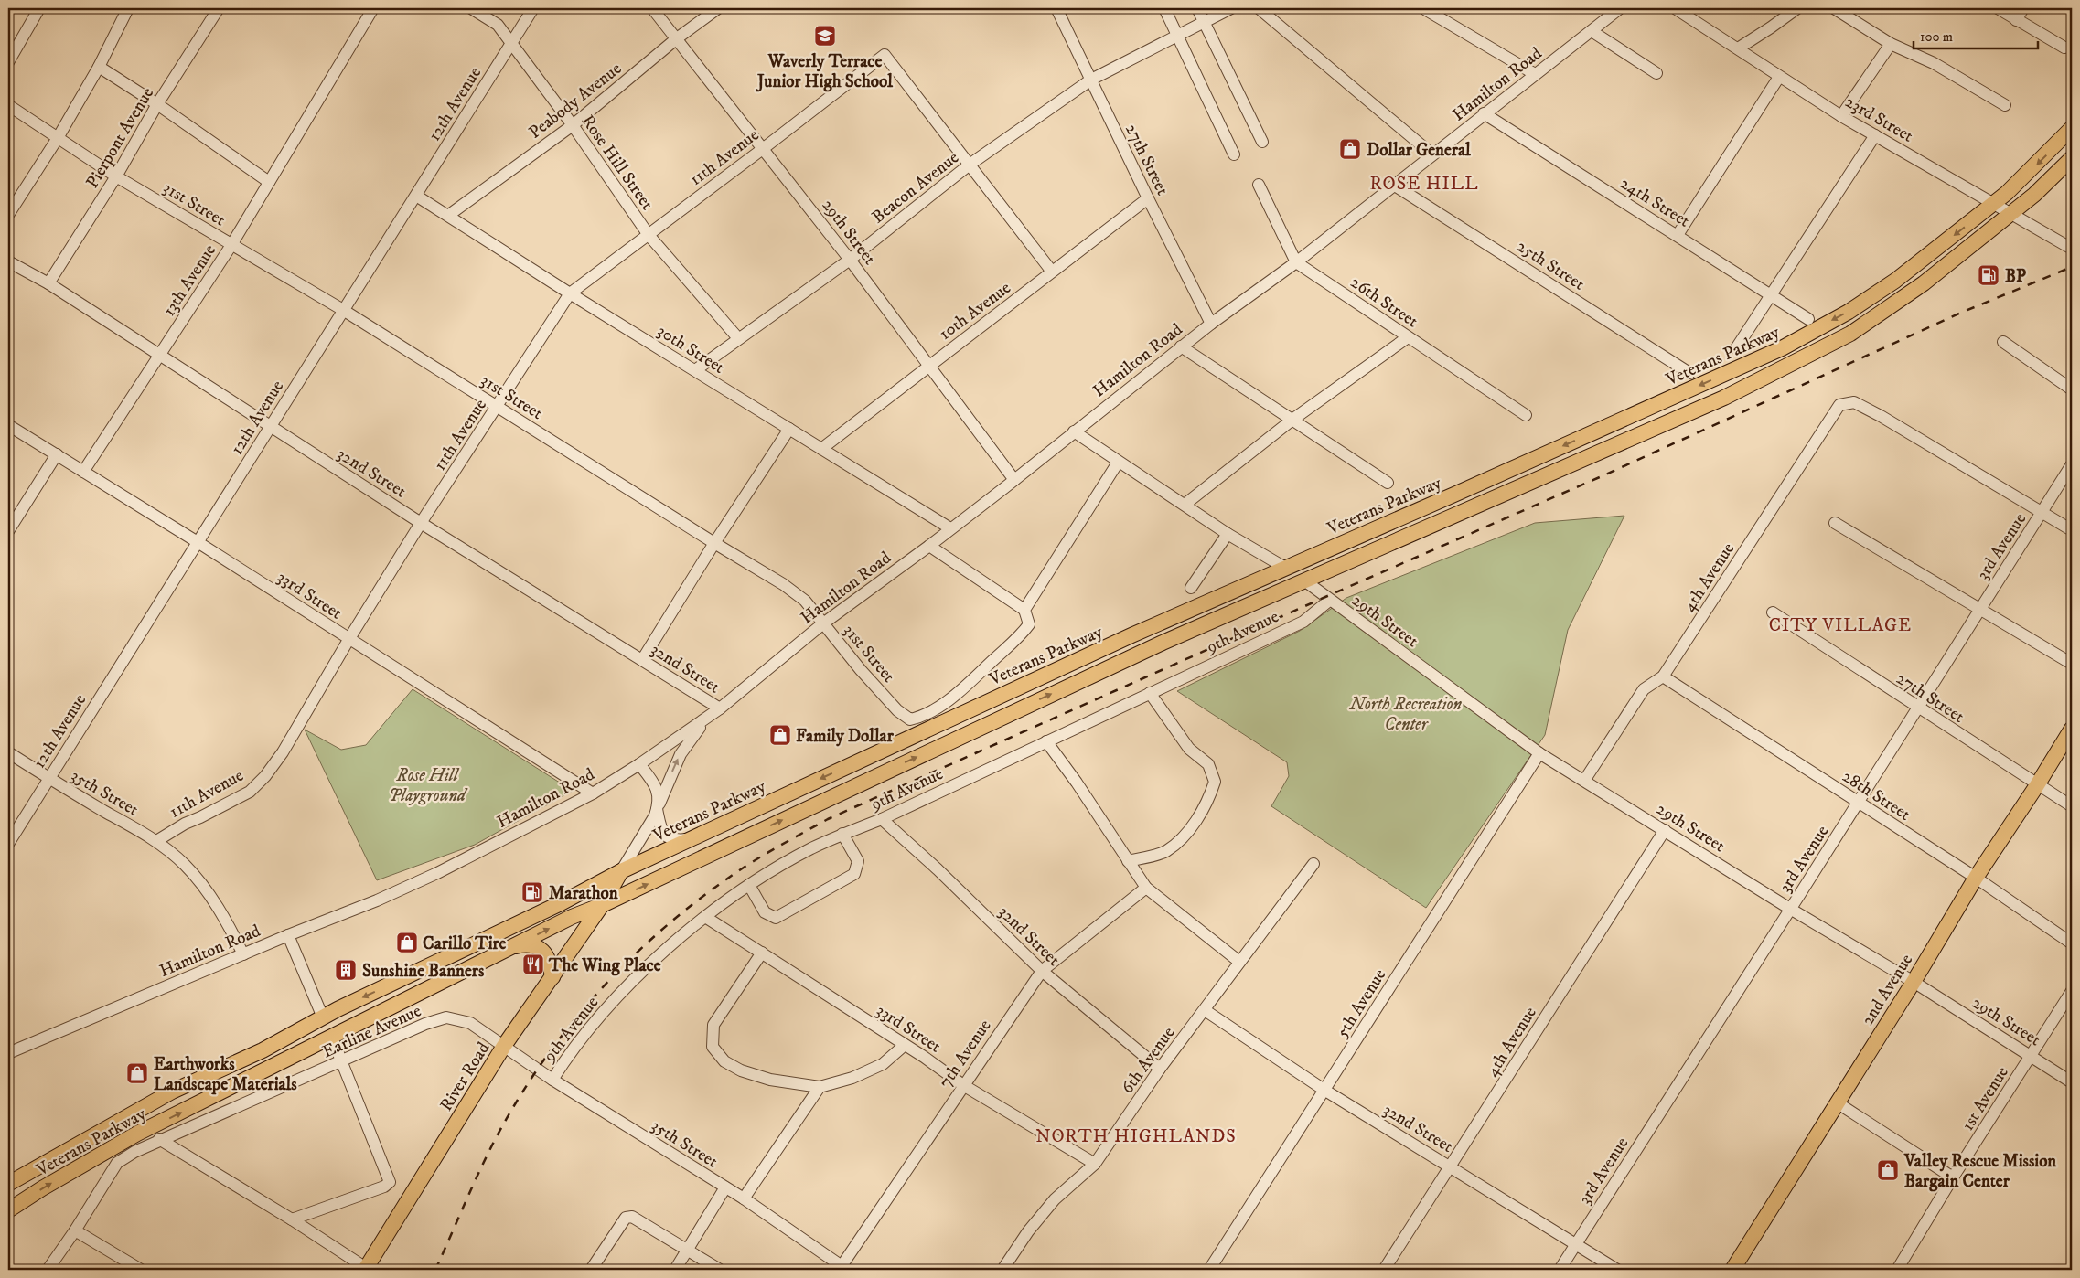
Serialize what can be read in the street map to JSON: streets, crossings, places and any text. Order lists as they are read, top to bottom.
{
  "streets": {
    "main road": ["Veterans Parkway", "2nd Avenue", "River Road"],
    "street": [
      "Hamilton Road",
      "Peabody Avenue",
      "12th Avenue",
      "23rd Street",
      "Pierpont Avenue",
      "11th Avenue",
      "27th Street",
      "Rose Hill Street",
      "Beacon Avenue",
      "24th Street",
      "31st Street",
      "29th Street",
      "25th Street",
      "13th Avenue",
      "26th Street",
      "10th Avenue",
      "30th Street",
      "32nd Street",
      "3rd Avenue",
      "4th Avenue",
      "33rd Street",
      "9th Avenue",
      "35th Street",
      "28th Street",
      "5th Avenue",
      "Earline Avenue",
      "7th Avenue",
      "6th Avenue",
      "1st Avenue"
    ]
  },
  "crossings": [
    ["Hamilton Road", "27th Street"],
    ["Hamilton Road", "24th Street"],
    ["Hamilton Road", "31st Street"],
    ["Hamilton Road", "29th Street"],
    ["Hamilton Road", "25th Street"],
    ["Hamilton Road", "26th Street"],
    ["Hamilton Road", "30th Street"],
    ["Hamilton Road", "32nd Street"],
    ["Hamilton Road", "33rd Street"],
    ["Hamilton Road", "35th Street"],
    ["Peabody Avenue", "Rose Hill Street"],
    ["Peabody Avenue", "29th Street"],
    ["Peabody Avenue", "30th Street"],
    ["12th Avenue", "Rose Hill Street"],
    ["12th Avenue", "31st Street"],
    ["12th Avenue", "30th Street"],
    ["12th Avenue", "32nd Street"],
    ["12th Avenue", "33rd Street"],
    ["12th Avenue", "35th Street"],
    ["23rd Street", "Veterans Parkway"],
    ["Pierpont Avenue", "31st Street"],
    ["Pierpont Avenue", "32nd Street"],
    ["11th Avenue", "Rose Hill Street"],
    ["11th Avenue", "Beacon Avenue"],
    ["11th Avenue", "31st Street"],
    ["11th Avenue", "29th Street"],
    ["11th Avenue", "30th Street"],
    ["11th Avenue", "32nd Street"],
    ["11th Avenue", "33rd Street"],
    ["11th Avenue", "35th Street"],
    ["27th Street", "Beacon Avenue"],
    ["27th Street", "10th Avenue"],
    ["27th Street", "3rd Avenue"],
    ["27th Street", "2nd Avenue"],
    ["Rose Hill Street", "Beacon Avenue"],
    ["Beacon Avenue", "29th Street"],
    ["Beacon Avenue", "30th Street"],
    ["31st Street", "13th Avenue"],
    ["29th Street", "10th Avenue"],
    ["29th Street", "Veterans Parkway"],
    ["29th Street", "3rd Avenue"],
    ["29th Street", "4th Avenue"],
    ["29th Street", "9th Avenue"],
    ["29th Street", "2nd Avenue"],
    ["29th Street", "5th Avenue"],
    ["29th Street", "1st Avenue"],
    ["13th Avenue", "32nd Street"],
    ["13th Avenue", "33rd Street"],
    ["10th Avenue", "30th Street"],
    ["Veterans Parkway", "River Road"],
    ["32nd Street", "3rd Avenue"],
    ["32nd Street", "4th Avenue"],
    ["32nd Street", "9th Avenue"],
    ["32nd Street", "5th Avenue"],
    ["32nd Street", "7th Avenue"],
    ["32nd Street", "6th Avenue"],
    ["3rd Avenue", "4th Avenue"],
    ["3rd Avenue", "28th Street"],
    ["4th Avenue", "28th Street"],
    ["33rd Street", "9th Avenue"],
    ["33rd Street", "7th Avenue"],
    ["33rd Street", "6th Avenue"],
    ["9th Avenue", "35th Street"],
    ["35th Street", "Earline Avenue"],
    ["35th Street", "7th Avenue"],
    ["35th Street", "River Road"],
    ["28th Street", "2nd Avenue"],
    ["Earline Avenue", "River Road"]
  ],
  "districts": ["ROSE HILL", "CITY VILLAGE", "NORTH HIGHLANDS"],
  "parks": ["North Recreation Center", "Rose Hill Playground"],
  "places": {
    "school or university": ["Waverly Terrace Junior High School"],
    "shop": [
      "Dollar General",
      "Family Dollar",
      "Carillo Tire",
      "Earthworks Landscape Materials",
      "Valley Rescue Mission Bargain Center"
    ],
    "fuel station": ["BP", "Marathon"],
    "restaurant": ["The Wing Place"],
    "building": ["Sunshine Banners"]
  },
  "scale_bar": "100 m"
}
